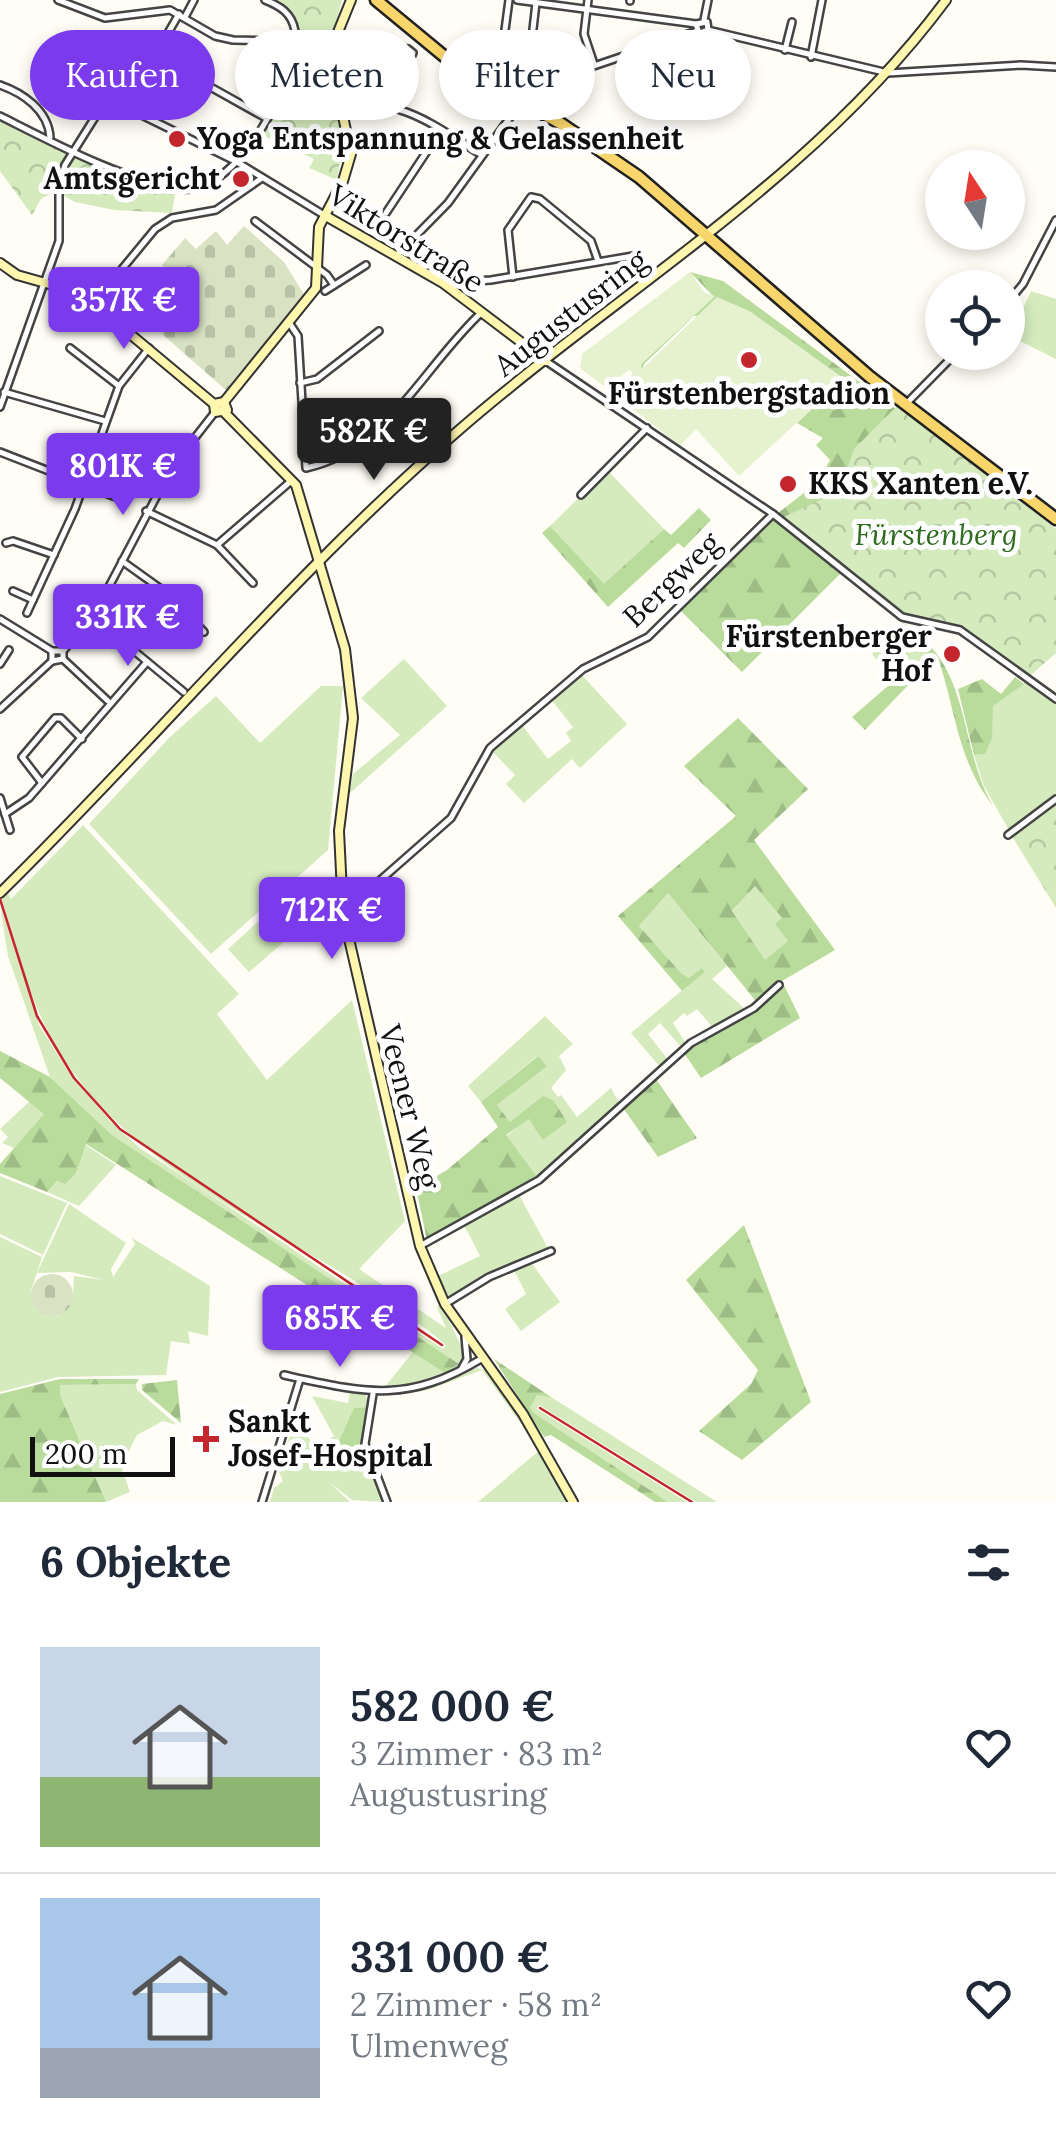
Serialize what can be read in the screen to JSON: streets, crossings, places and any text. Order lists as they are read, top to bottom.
{
  "streets": {
    "main road": ["Viktorstraße", "Augustusring", "Veener Weg"],
    "street": ["Bergweg"]
  },
  "crossings": [
    ["Viktorstraße", "Augustusring"],
    ["Augustusring", "Veener Weg"],
    ["Bergweg", "Veener Weg"]
  ],
  "parks": ["Fürstenberg"],
  "places": {
    "other": [
      "Yoga Entspannung & Gelassenheit",
      "Amtsgericht",
      "Fürstenbergstadion",
      "KKS Xanten e.V.",
      "Fürstenberger Hof"
    ],
    "health": ["Sankt Josef-Hospital"]
  },
  "scale_bar": "200 m",
  "north": "top",
  "page": {
    "chip": [
      "Kaufen",
      "Mieten",
      "Filter",
      "Neu"
    ],
    "price": [
      "357K €",
      "582K €",
      "801K €",
      "331K €",
      "712K €",
      "685K €"
    ],
    "scale": "200 m",
    "heading": "6 Objekte",
    "list": [
      {
        "name": "582 000 €",
        "note": "3 Zimmer · 83 m² · Augustusring"
      },
      {
        "name": "331 000 €",
        "note": "2 Zimmer · 58 m² · Ulmenweg"
      }
    ]
  }
}
